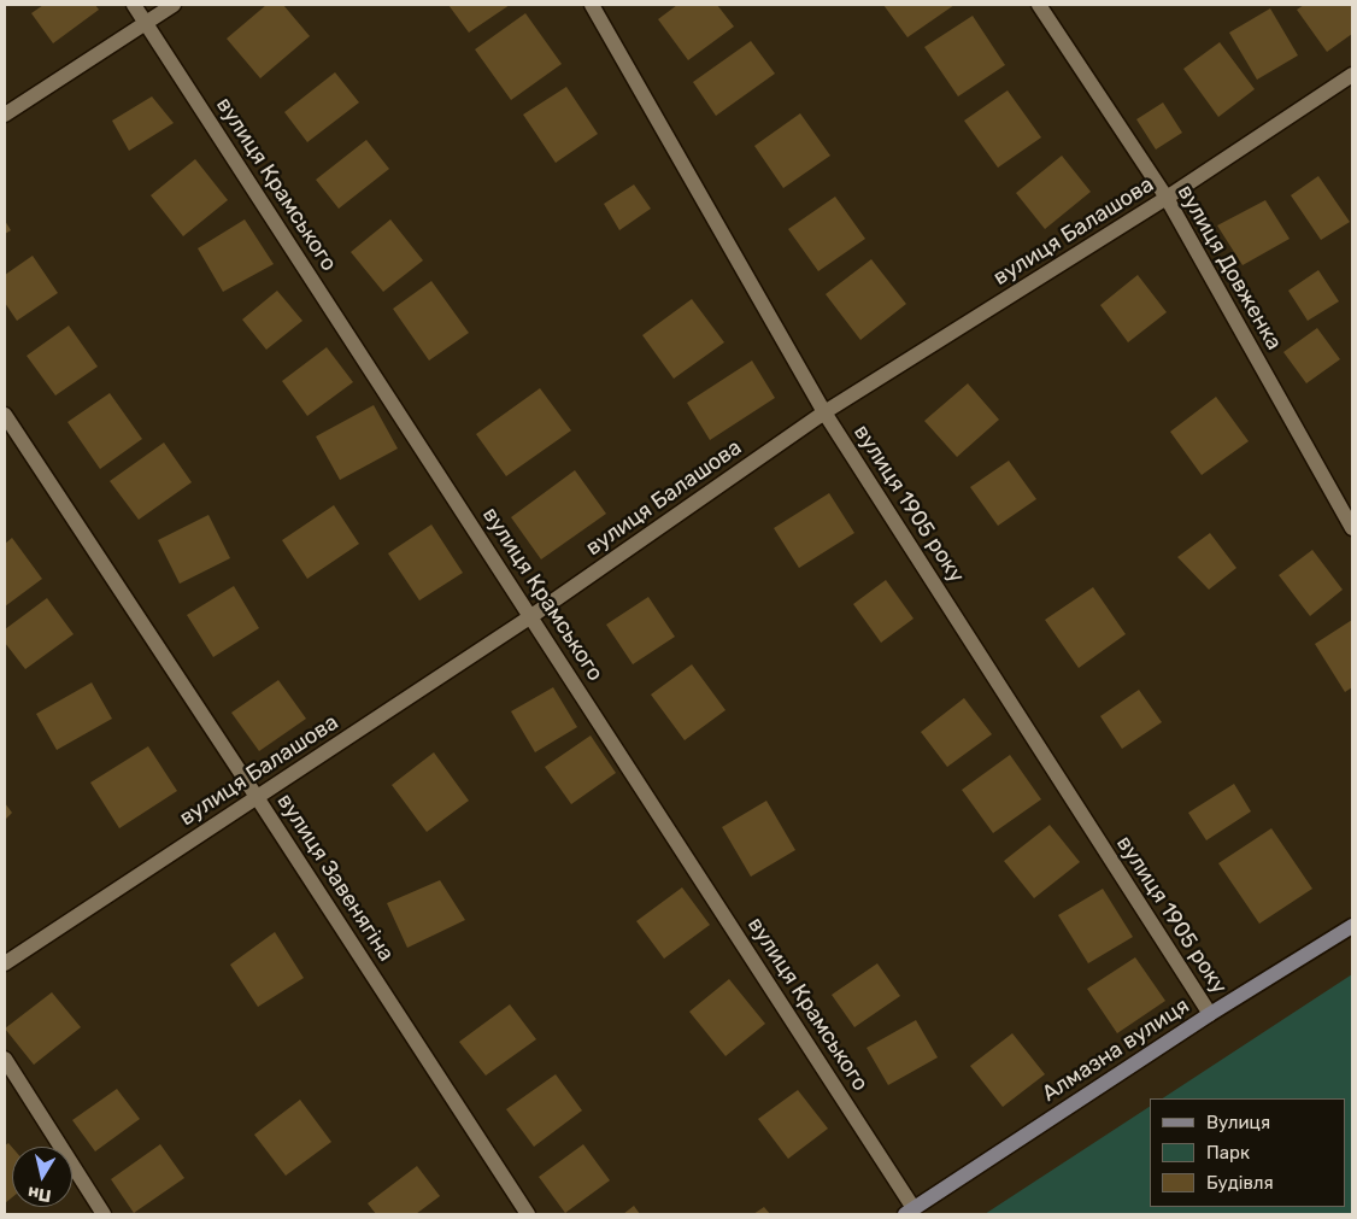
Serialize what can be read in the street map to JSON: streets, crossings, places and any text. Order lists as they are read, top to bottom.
{
  "streets": {
    "street": [
      "вулиця Крамського",
      "вулиця Балашова",
      "вулиця Довженка",
      "вулиця 1905 року",
      "вулиця Завенягіна",
      "Алмазна вулиця"
    ]
  },
  "crossings": [
    ["вулиця Крамського", "вулиця Балашова"],
    ["вулиця Крамського", "Алмазна вулиця"],
    ["вулиця Балашова", "вулиця Довженка"],
    ["вулиця Балашова", "вулиця 1905 року"],
    ["вулиця Балашова", "вулиця Завенягіна"],
    ["вулиця 1905 року", "Алмазна вулиця"]
  ],
  "legend": ["Вулиця", "Парк", "Будівля"],
  "north": "bottom"
}
